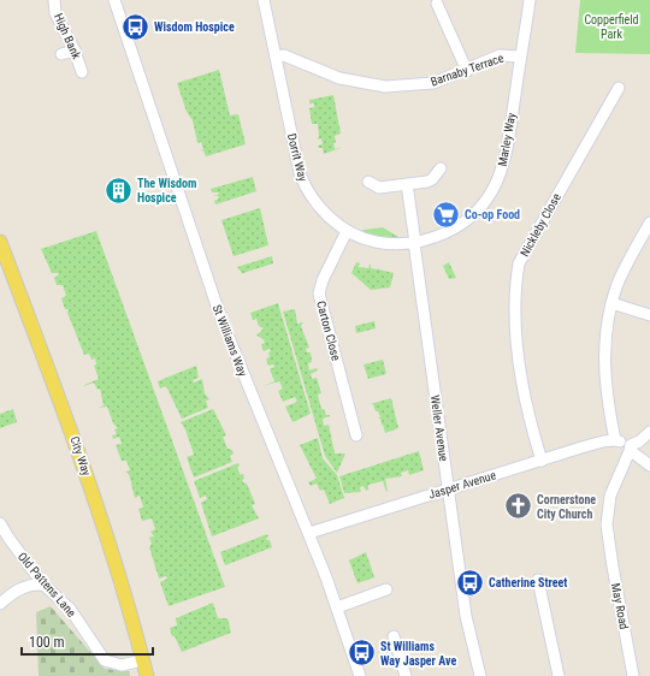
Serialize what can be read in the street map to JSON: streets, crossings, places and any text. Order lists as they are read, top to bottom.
{
  "streets": {
    "main road": ["City Way"],
    "street": [
      "High Bank",
      "Barnaby Terrace",
      "Marley Way",
      "Dorrit Way",
      "Nickleby Close",
      "Carton Close",
      "St Williams Way",
      "Weller Avenue",
      "Jasper Avenue",
      "Old Pattens Lane",
      "May Road"
    ]
  },
  "crossings": [
    ["Barnaby Terrace", "Marley Way"],
    ["Barnaby Terrace", "Dorrit Way"],
    ["Marley Way", "Dorrit Way"],
    ["Marley Way", "Weller Avenue"],
    ["Dorrit Way", "Carton Close"],
    ["Dorrit Way", "Weller Avenue"],
    ["Nickleby Close", "Jasper Avenue"],
    ["St Williams Way", "Jasper Avenue"],
    ["Weller Avenue", "Jasper Avenue"],
    ["City Way", "Old Pattens Lane"]
  ],
  "parks": ["Copperfield Park"],
  "places": {
    "bus stop": ["Wisdom Hospice", "Catherine Street", "St Williams Way Jasper Ave"],
    "building": ["The Wisdom Hospice"],
    "supermarket": ["Co-op Food"],
    "church": ["Cornerstone City Church"]
  },
  "scale_bar": "100 m"
}
